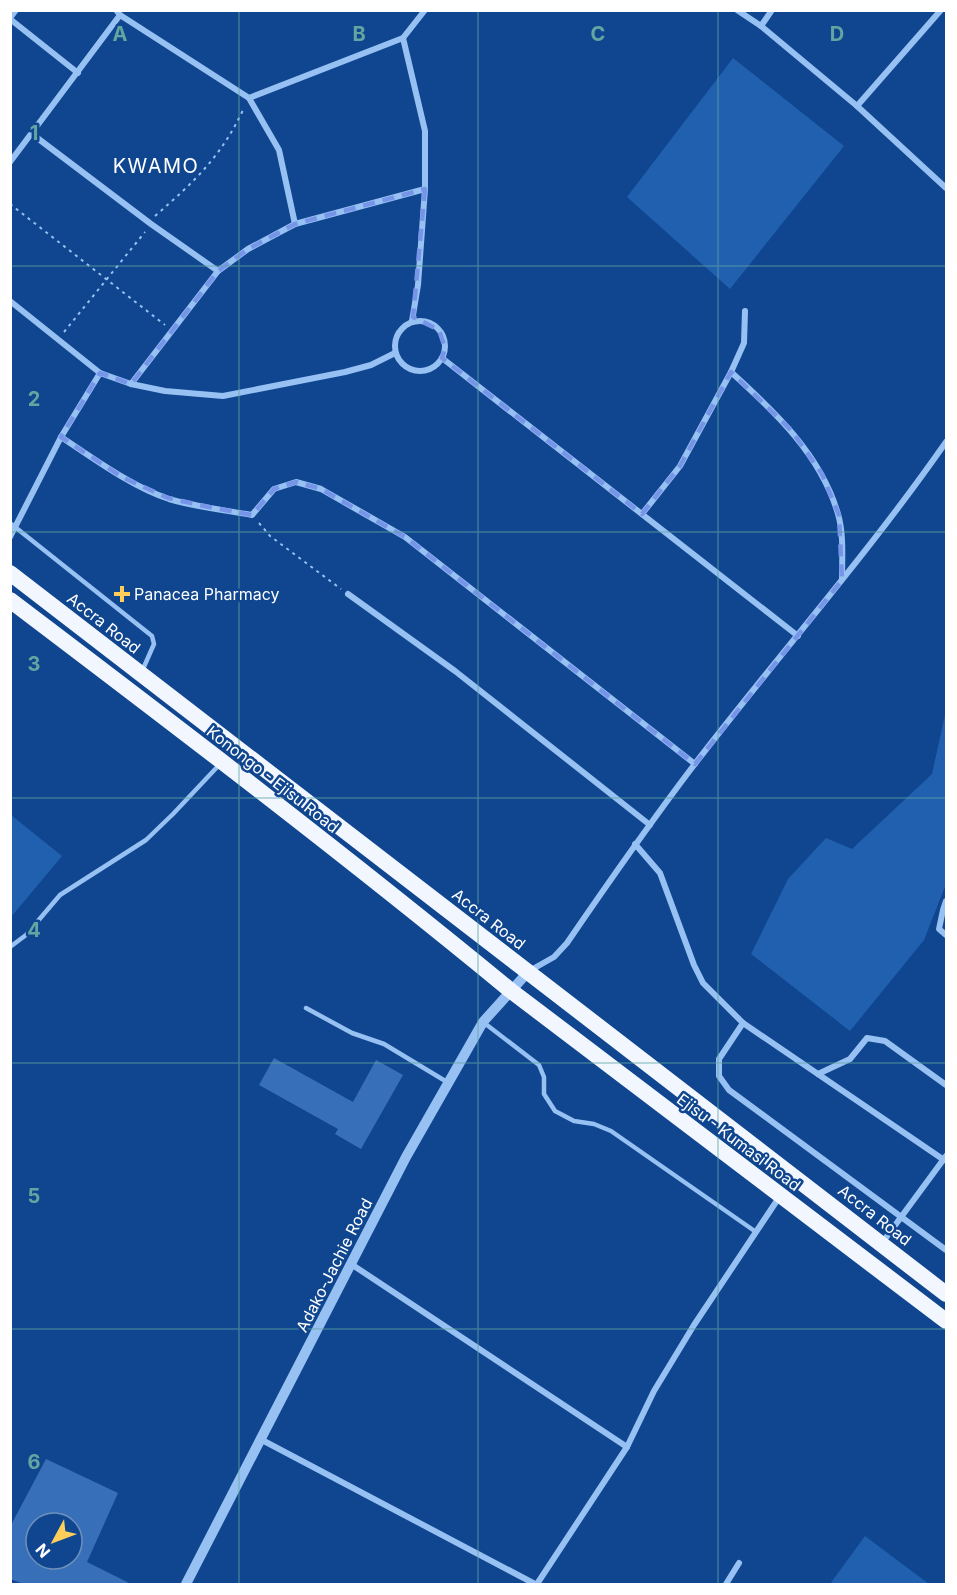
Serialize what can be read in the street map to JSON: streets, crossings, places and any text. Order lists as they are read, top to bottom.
{
  "streets": {
    "highway": ["Accra Road", "Konongo - Ejisu Road", "Ejisu - Kumasi Road"],
    "street": ["Adako-Jachie Road"]
  },
  "crossings": [
    ["Accra Road", "Adako-Jachie Road"],
    ["Konongo - Ejisu Road", "Ejisu - Kumasi Road"],
    ["Konongo - Ejisu Road", "Adako-Jachie Road"],
    ["Ejisu - Kumasi Road", "Adako-Jachie Road"]
  ],
  "districts": ["KWAMO"],
  "places": {
    "health": ["Panacea Pharmacy"]
  },
  "north": "bottom left",
  "grid": {
    "columns": [
      "A",
      "B",
      "C",
      "D"
    ],
    "rows": [
      "1",
      "2",
      "3",
      "4",
      "5",
      "6"
    ]
  }
}
